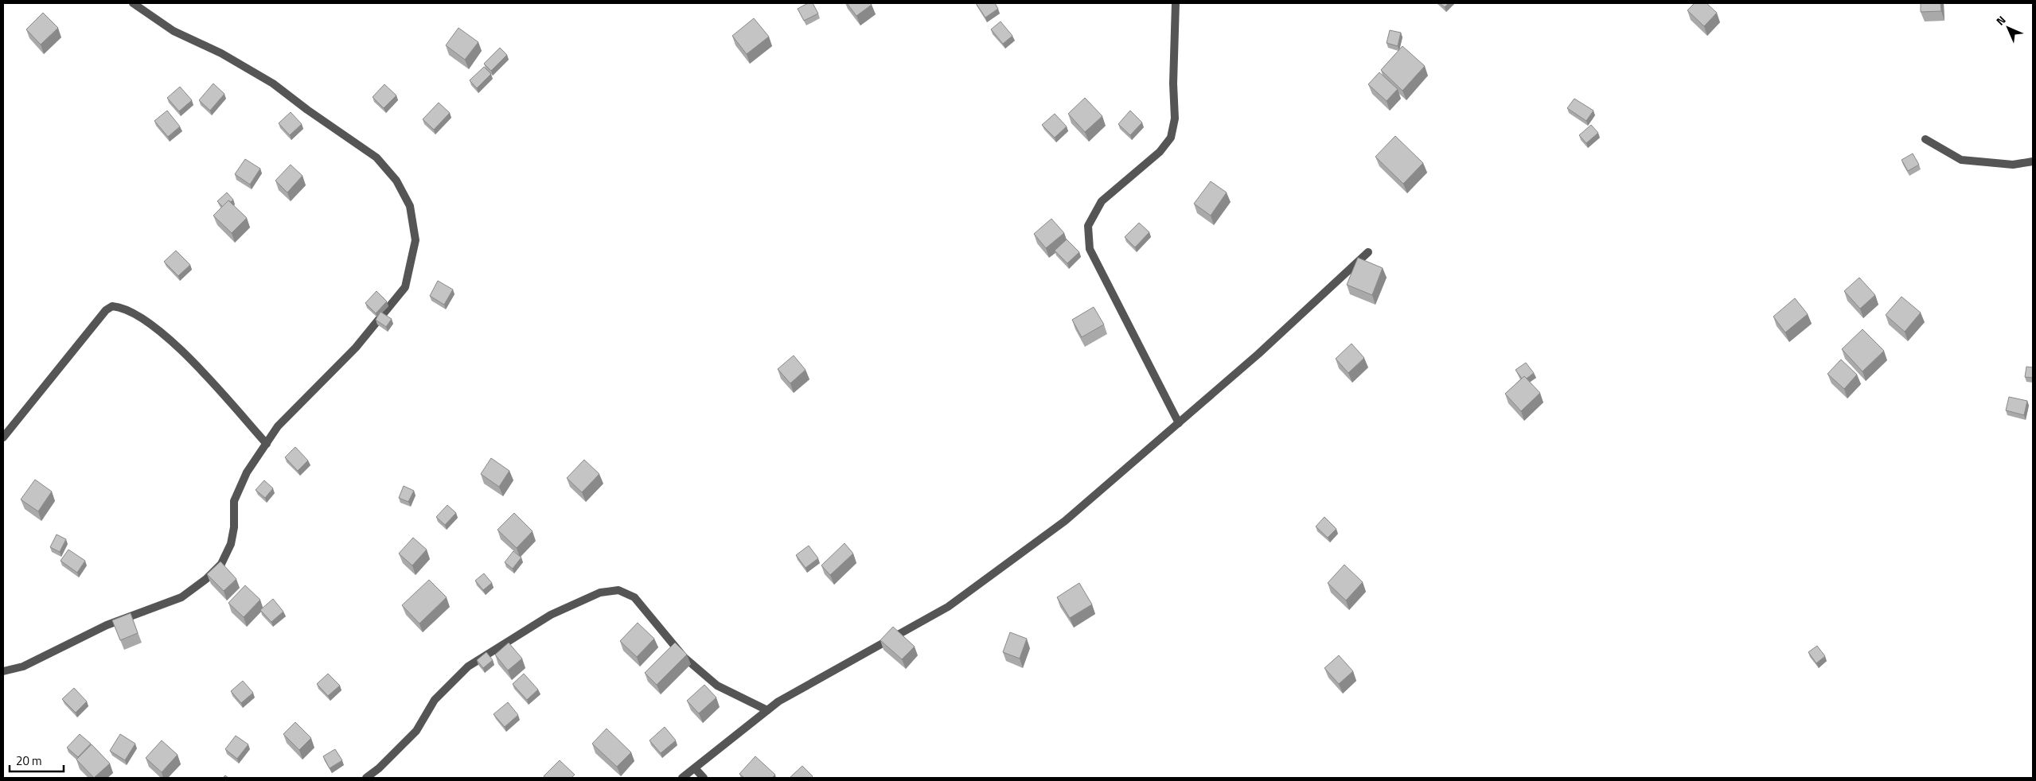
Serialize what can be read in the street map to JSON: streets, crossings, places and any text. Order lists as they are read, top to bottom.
{
  "scale_bar": "20 m",
  "north": "top left"
}
